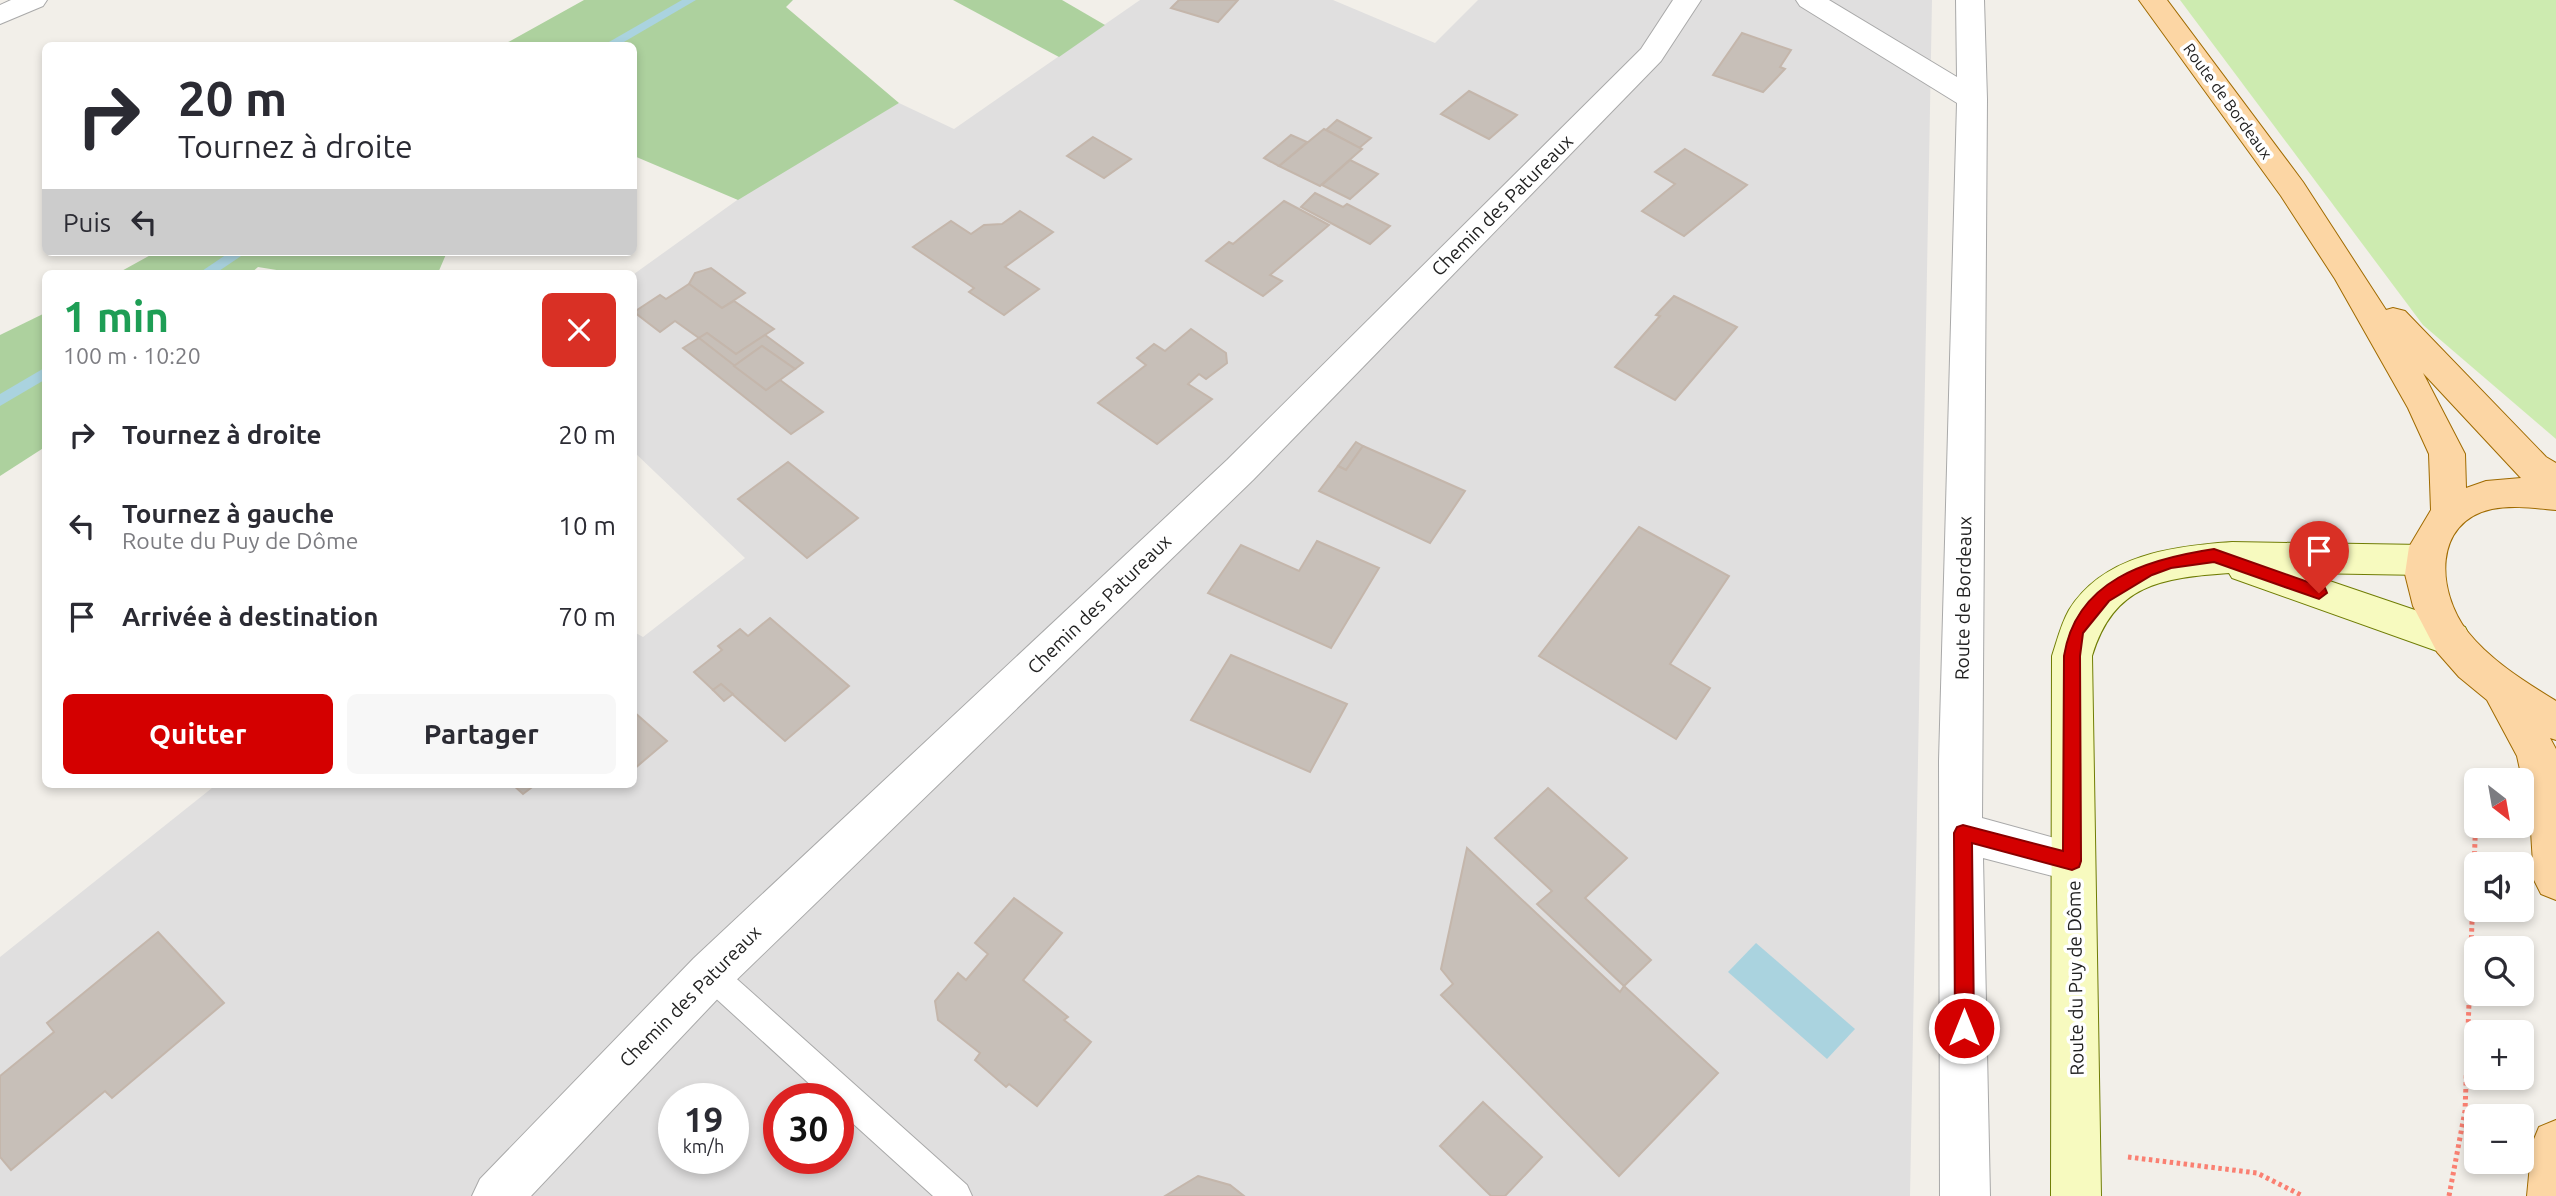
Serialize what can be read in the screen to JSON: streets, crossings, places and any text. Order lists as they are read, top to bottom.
{
  "streets": {
    "main road": ["Route de Bordeaux", "Route du Puy de Dôme"],
    "street": ["Chemin des Patureaux"]
  },
  "north": "bottom right",
  "page": {
    "turn": ["20 m", "Tournez à droite"],
    "then": "Puis",
    "heading": ["1 min", "100 m · 10:20"],
    "list": [
      {
        "name": "Tournez à droite",
        "value": "20 m"
      },
      {
        "name": "Tournez à gauche",
        "note": "Route du Puy de Dôme",
        "value": "10 m"
      },
      {
        "name": "Arrivée à destination",
        "value": "70 m"
      }
    ],
    "buttons": ["Quitter", "Partager"],
    "map_buttons": ["+", "−"],
    "speed": "19 km/h",
    "limit": "30"
  }
}
